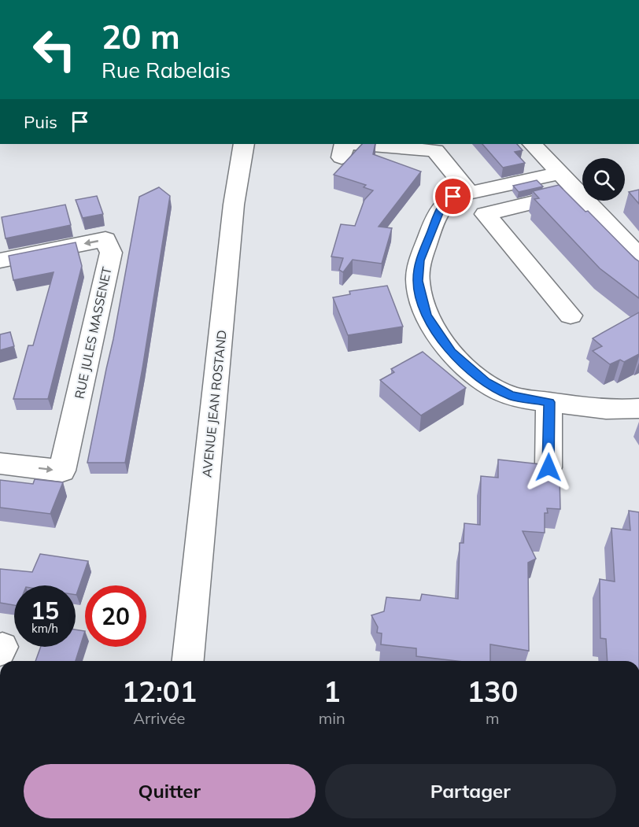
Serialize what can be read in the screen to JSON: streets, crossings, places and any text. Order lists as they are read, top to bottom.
{
  "streets": {
    "street": ["RUE JULES MASSENET", "AVENUE JEAN ROSTAND"]
  },
  "page": {
    "turn": ["20 m", "Rue Rabelais"],
    "then": "Puis",
    "speed": "15 km/h",
    "limit": "20",
    "eta": [
      "12:01",
      "Arrivée",
      "1",
      "min",
      "130",
      "m"
    ],
    "buttons": ["Quitter", "Partager"]
  }
}
